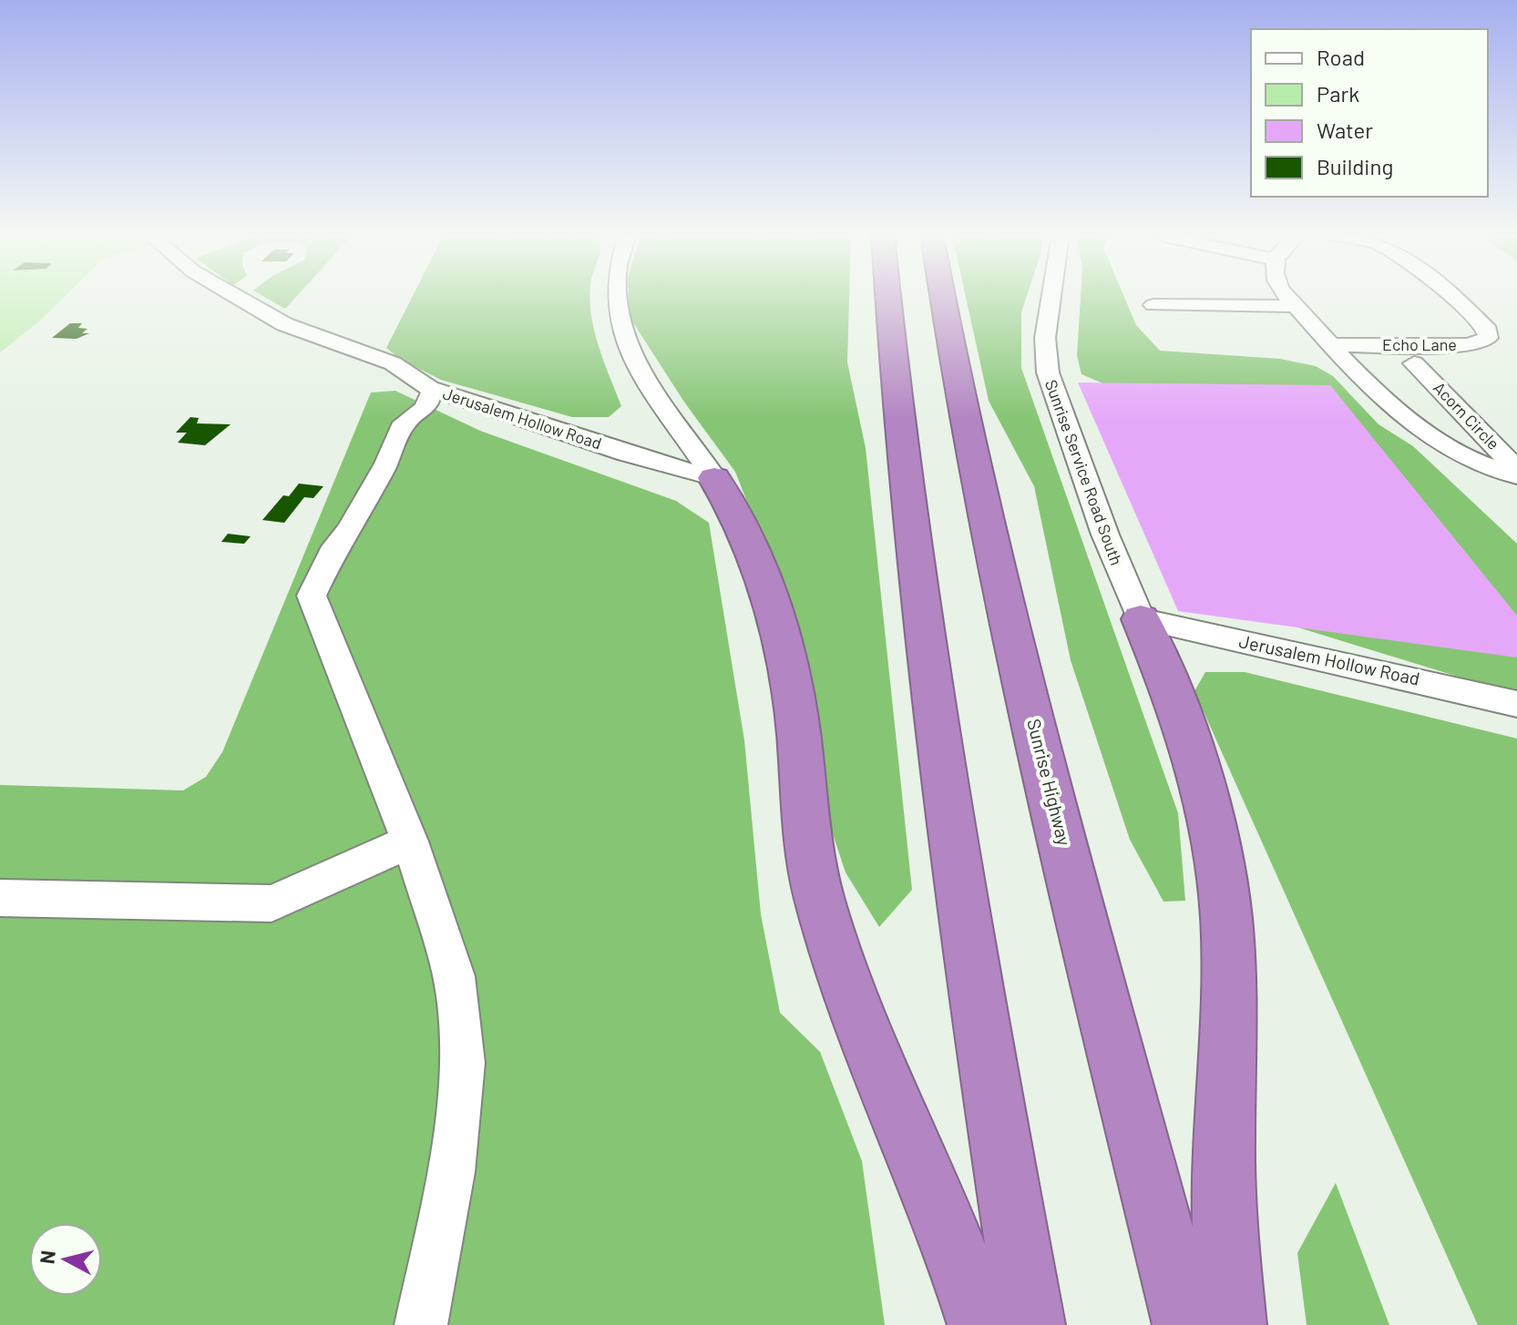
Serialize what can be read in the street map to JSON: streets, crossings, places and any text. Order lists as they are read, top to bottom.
{
  "streets": {
    "highway": ["Sunrise Highway"],
    "street": [
      "Echo Lane",
      "Acorn Circle",
      "Jerusalem Hollow Road",
      "Sunrise Service Road South"
    ]
  },
  "crossings": [
    ["Jerusalem Hollow Road", "Sunrise Service Road South"]
  ],
  "legend": [
    "Road",
    "Park",
    "Water",
    "Building"
  ],
  "north": "left"
}
